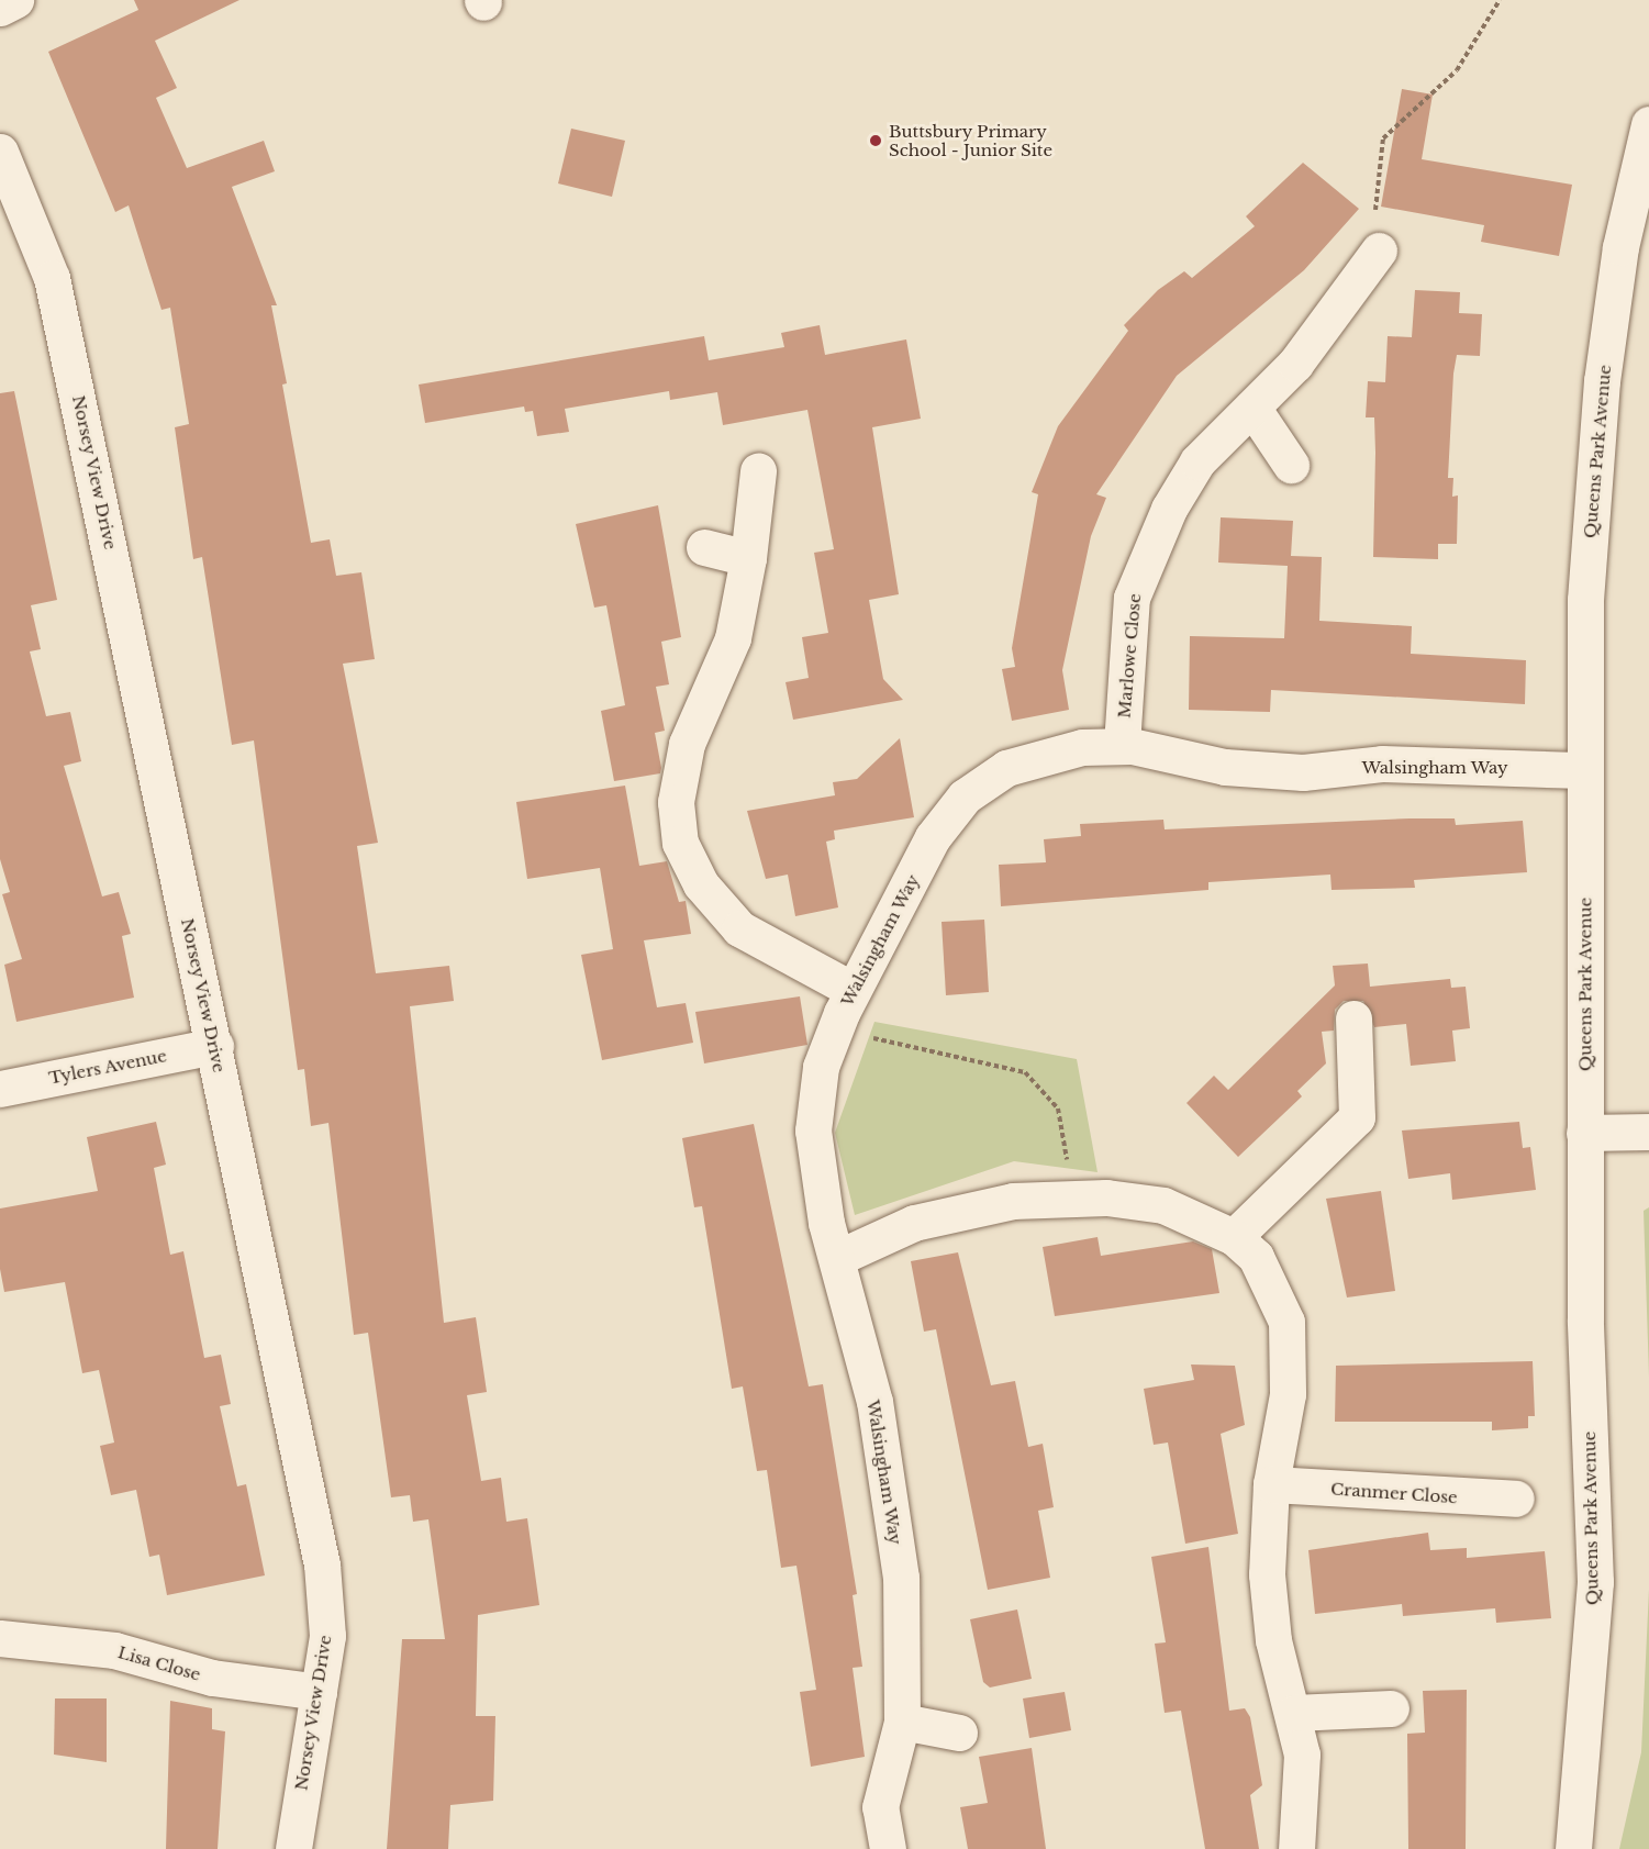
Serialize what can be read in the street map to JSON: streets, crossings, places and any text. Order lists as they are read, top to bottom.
{
  "streets": {
    "street": [
      "Queens Park Avenue",
      "Norsey View Drive",
      "Marlowe Close",
      "Walsingham Way",
      "Tylers Avenue",
      "Cranmer Close",
      "Lisa Close"
    ]
  },
  "crossings": [
    ["Queens Park Avenue", "Walsingham Way"],
    ["Norsey View Drive", "Tylers Avenue"],
    ["Norsey View Drive", "Lisa Close"],
    ["Marlowe Close", "Walsingham Way"]
  ],
  "places": ["Buttsbury Primary School - Junior Site"]
}
